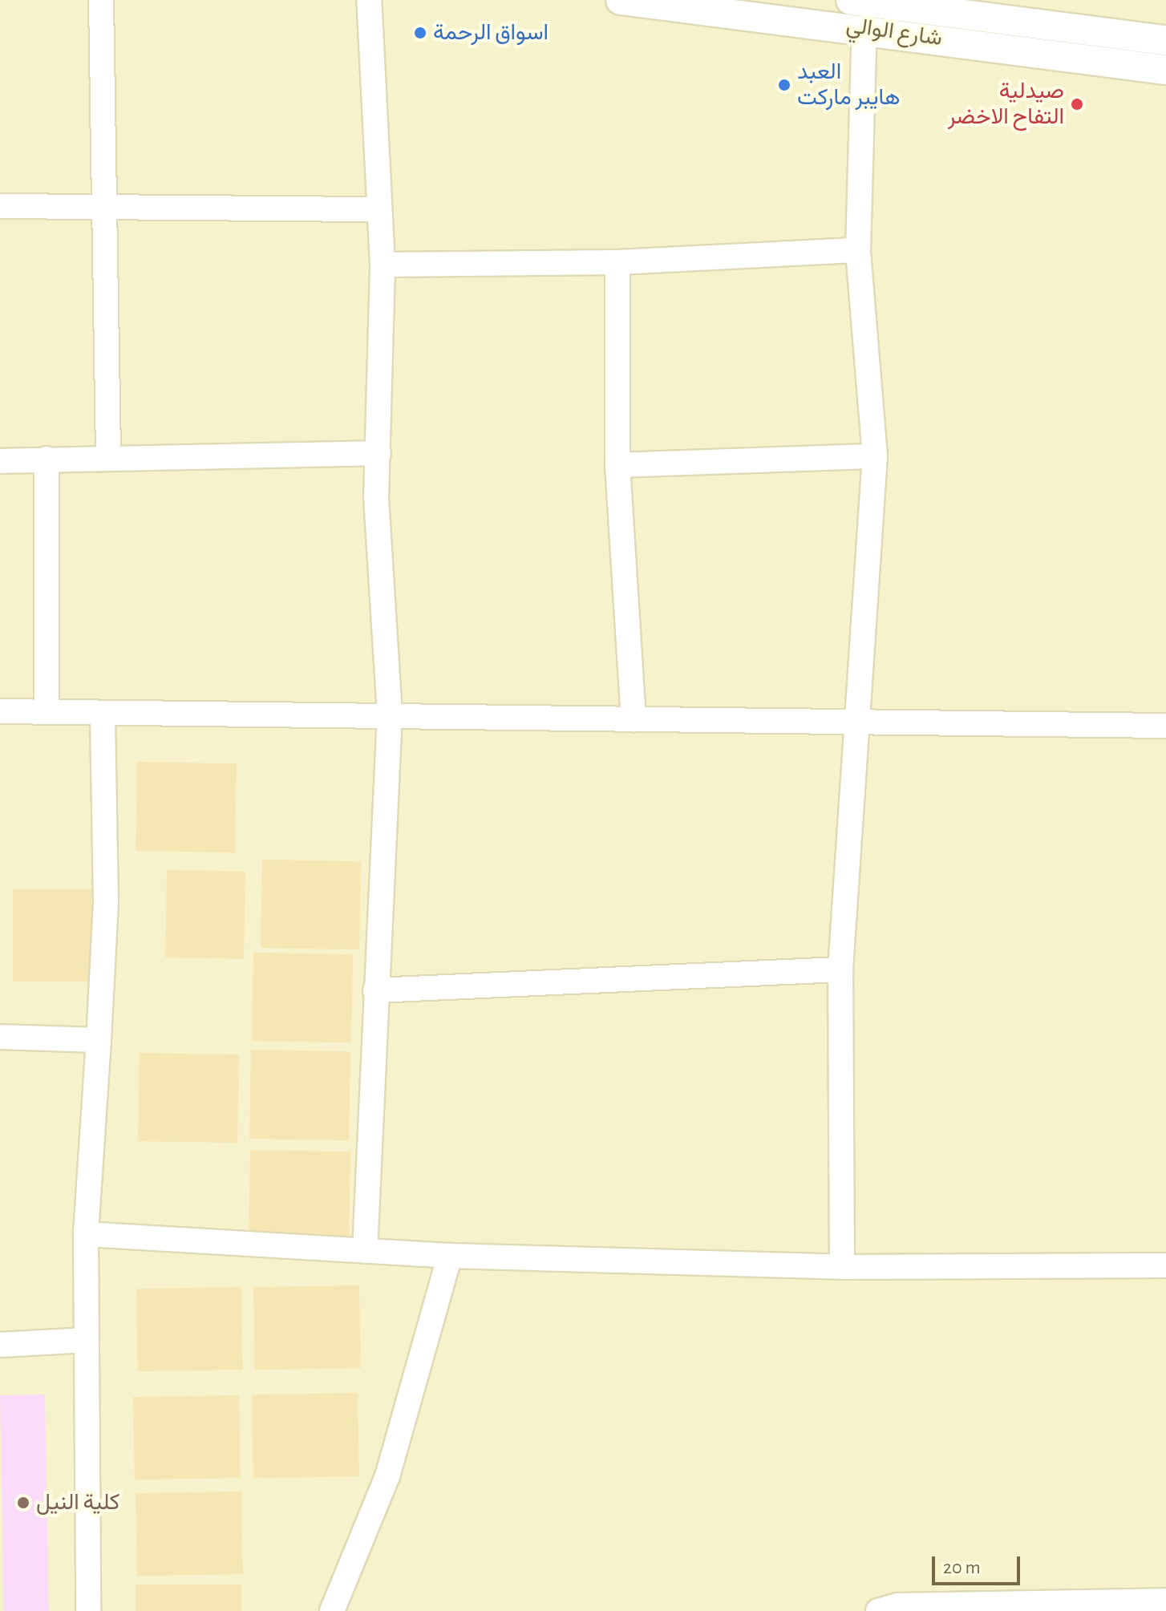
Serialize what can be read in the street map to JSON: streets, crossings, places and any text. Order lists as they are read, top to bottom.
{
  "streets": {
    "street": ["شارع الوالي"]
  },
  "places": [
    "اسواق الرحمة",
    "العبد هايبر ماركت",
    "صيدلية التفاح الاخضر",
    "كلية النيل"
  ],
  "scale_bar": "20 m"
}
